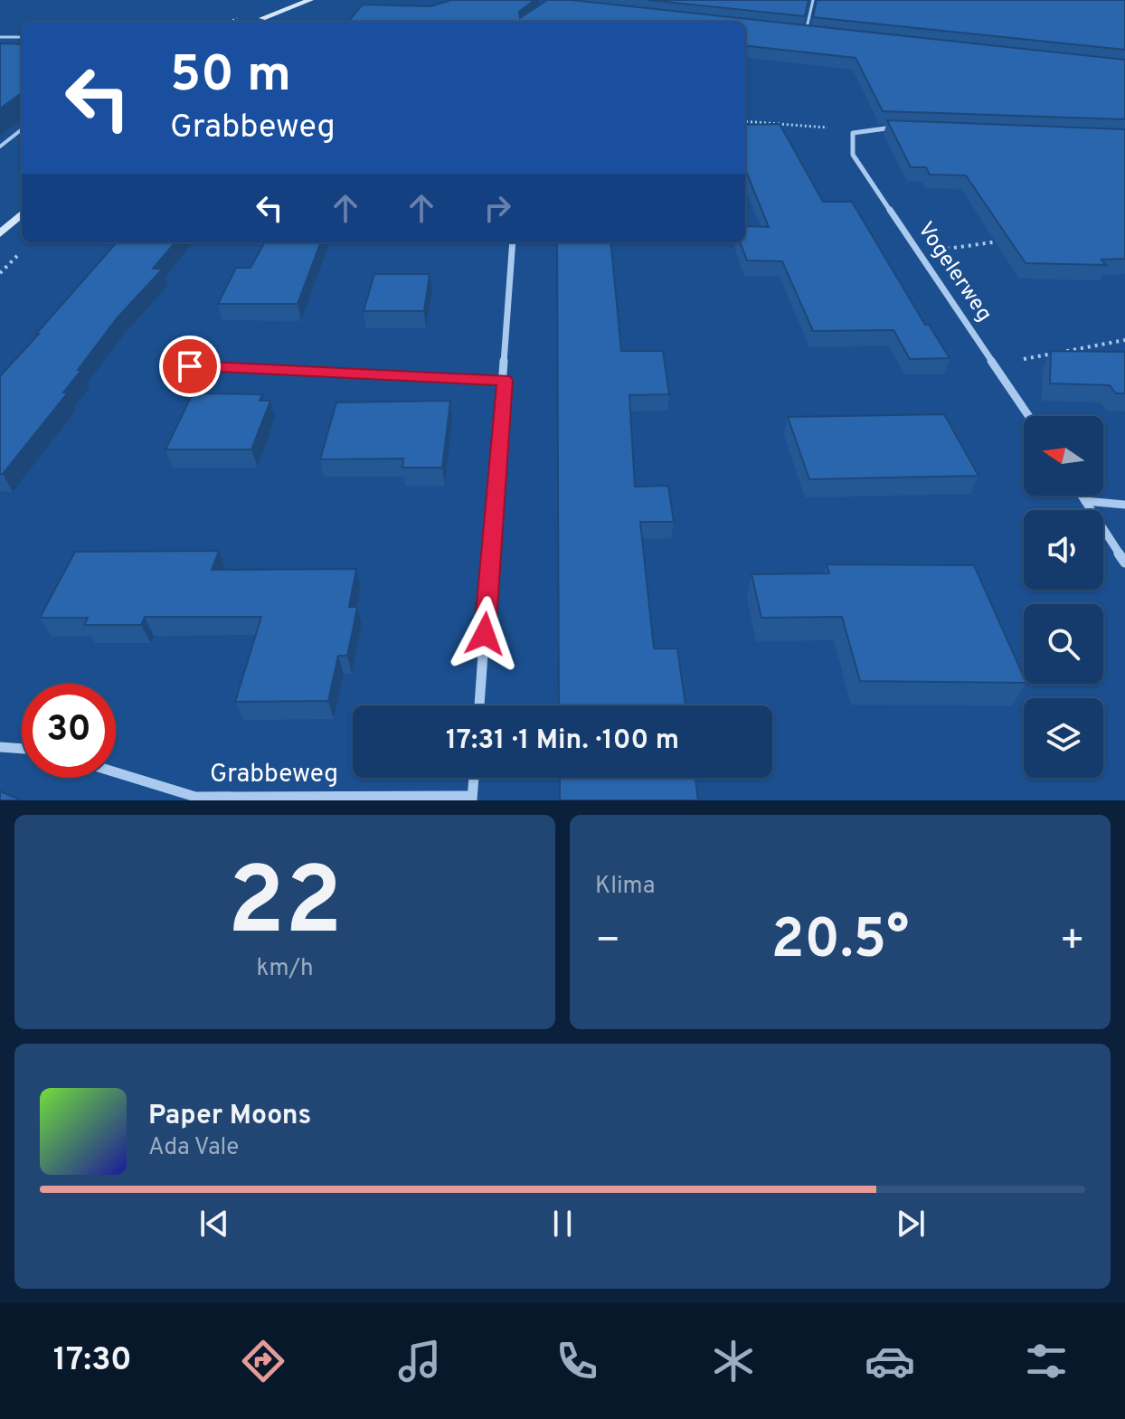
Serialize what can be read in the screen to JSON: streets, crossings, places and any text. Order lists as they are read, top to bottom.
{
  "streets": {
    "street": ["Vogelerweg", "Grabbeweg"]
  },
  "north": "left",
  "page": {
    "turn": ["50 m", "Grabbeweg"],
    "limit": "30",
    "trip": "17:31 · 1 Min. · 100 m",
    "tile": [
      ["22", "km/h"],
      "Klima"
    ],
    "heat": ["−", "20.5°", "+"],
    "song": ["Paper Moons", "Ada Vale"],
    "tabs": "17:30"
  }
}
